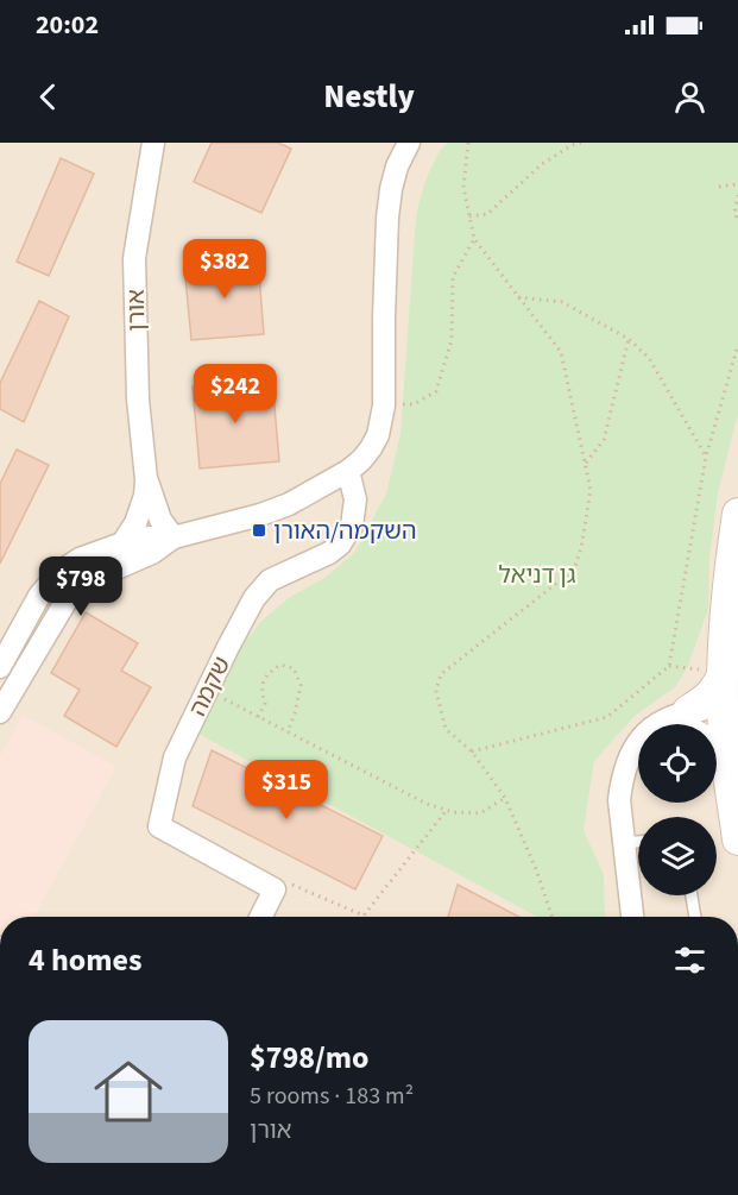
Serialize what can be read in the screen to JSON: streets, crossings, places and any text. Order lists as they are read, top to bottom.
{
  "streets": {
    "street": ["אורן", "שקמה"]
  },
  "parks": ["גן דניאל"],
  "places": {
    "transit": ["השקמה/האורן"]
  },
  "page": {
    "status": "20:02",
    "header": "Nestly",
    "price": [
      "$382",
      "$242",
      "$798",
      "$315"
    ],
    "heading": "4 homes",
    "list": [
      {
        "name": "$798/mo",
        "note": "5 rooms · 183 m² · אורן"
      }
    ]
  }
}
